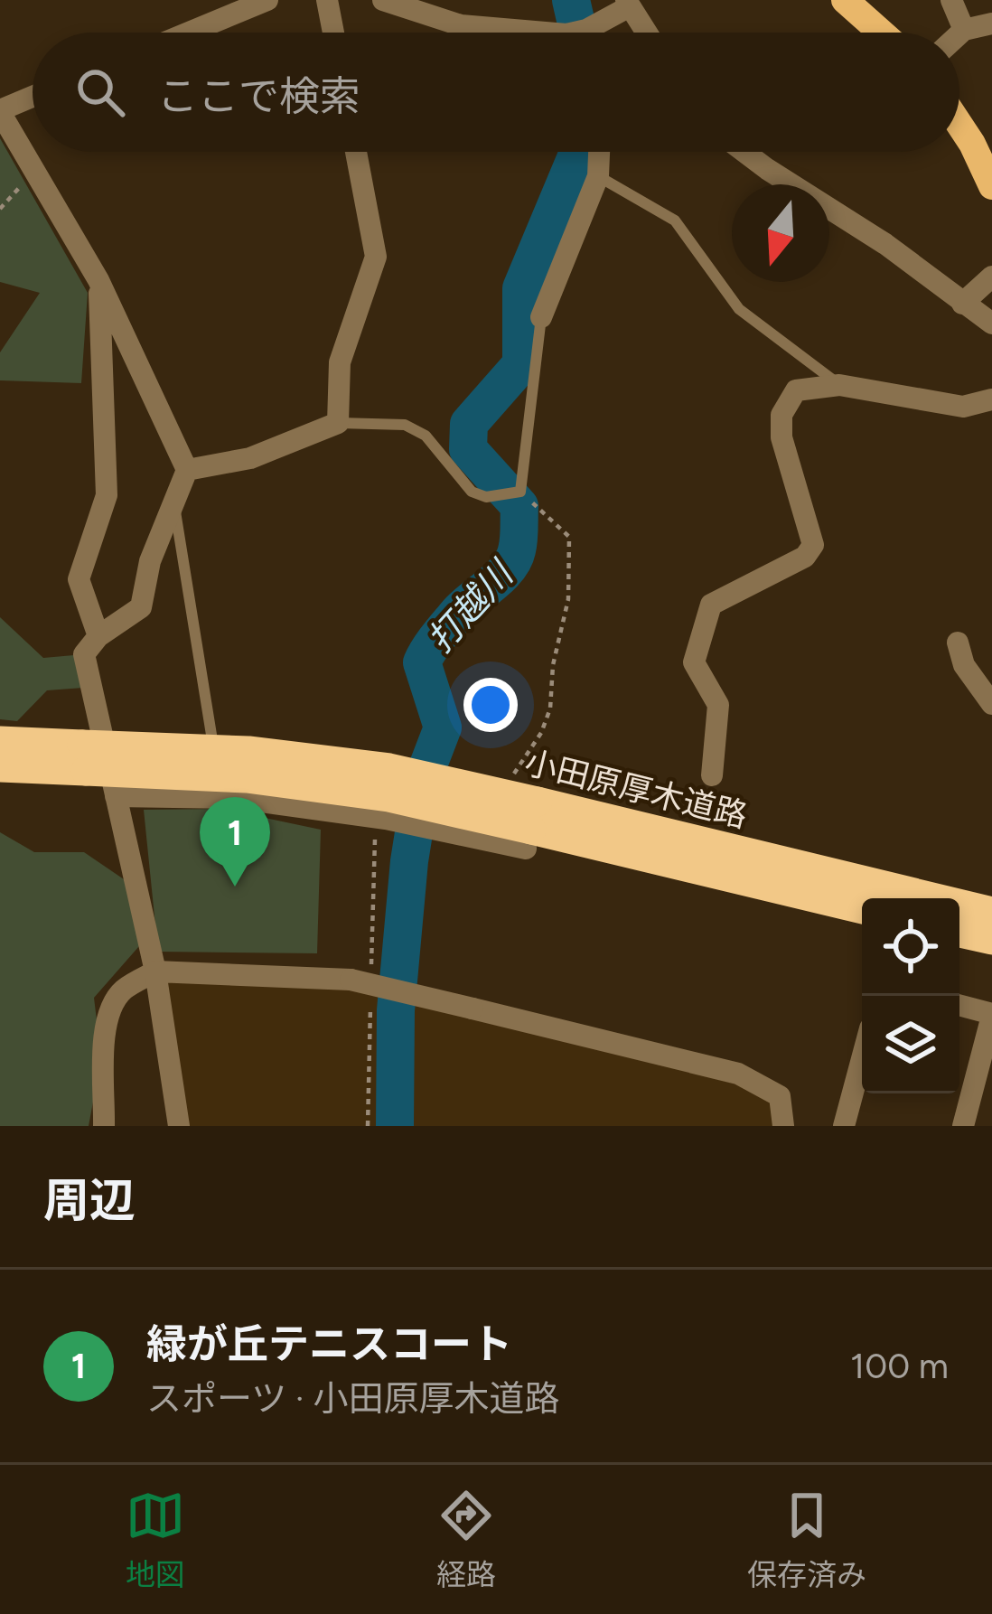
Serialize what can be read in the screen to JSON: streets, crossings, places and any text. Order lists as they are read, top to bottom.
{
  "streets": {
    "highway": ["小田原厚木道路"]
  },
  "water": ["打越川"],
  "north": "bottom",
  "page": {
    "search": "ここで検索",
    "pins": "1",
    "heading": "周辺",
    "list": [
      {
        "mark": "1",
        "name": "緑が丘テニスコート",
        "note": "スポーツ · 小田原厚木道路",
        "value": "100 m"
      }
    ],
    "nav": ["地図", "経路", "保存済み"]
  }
}
